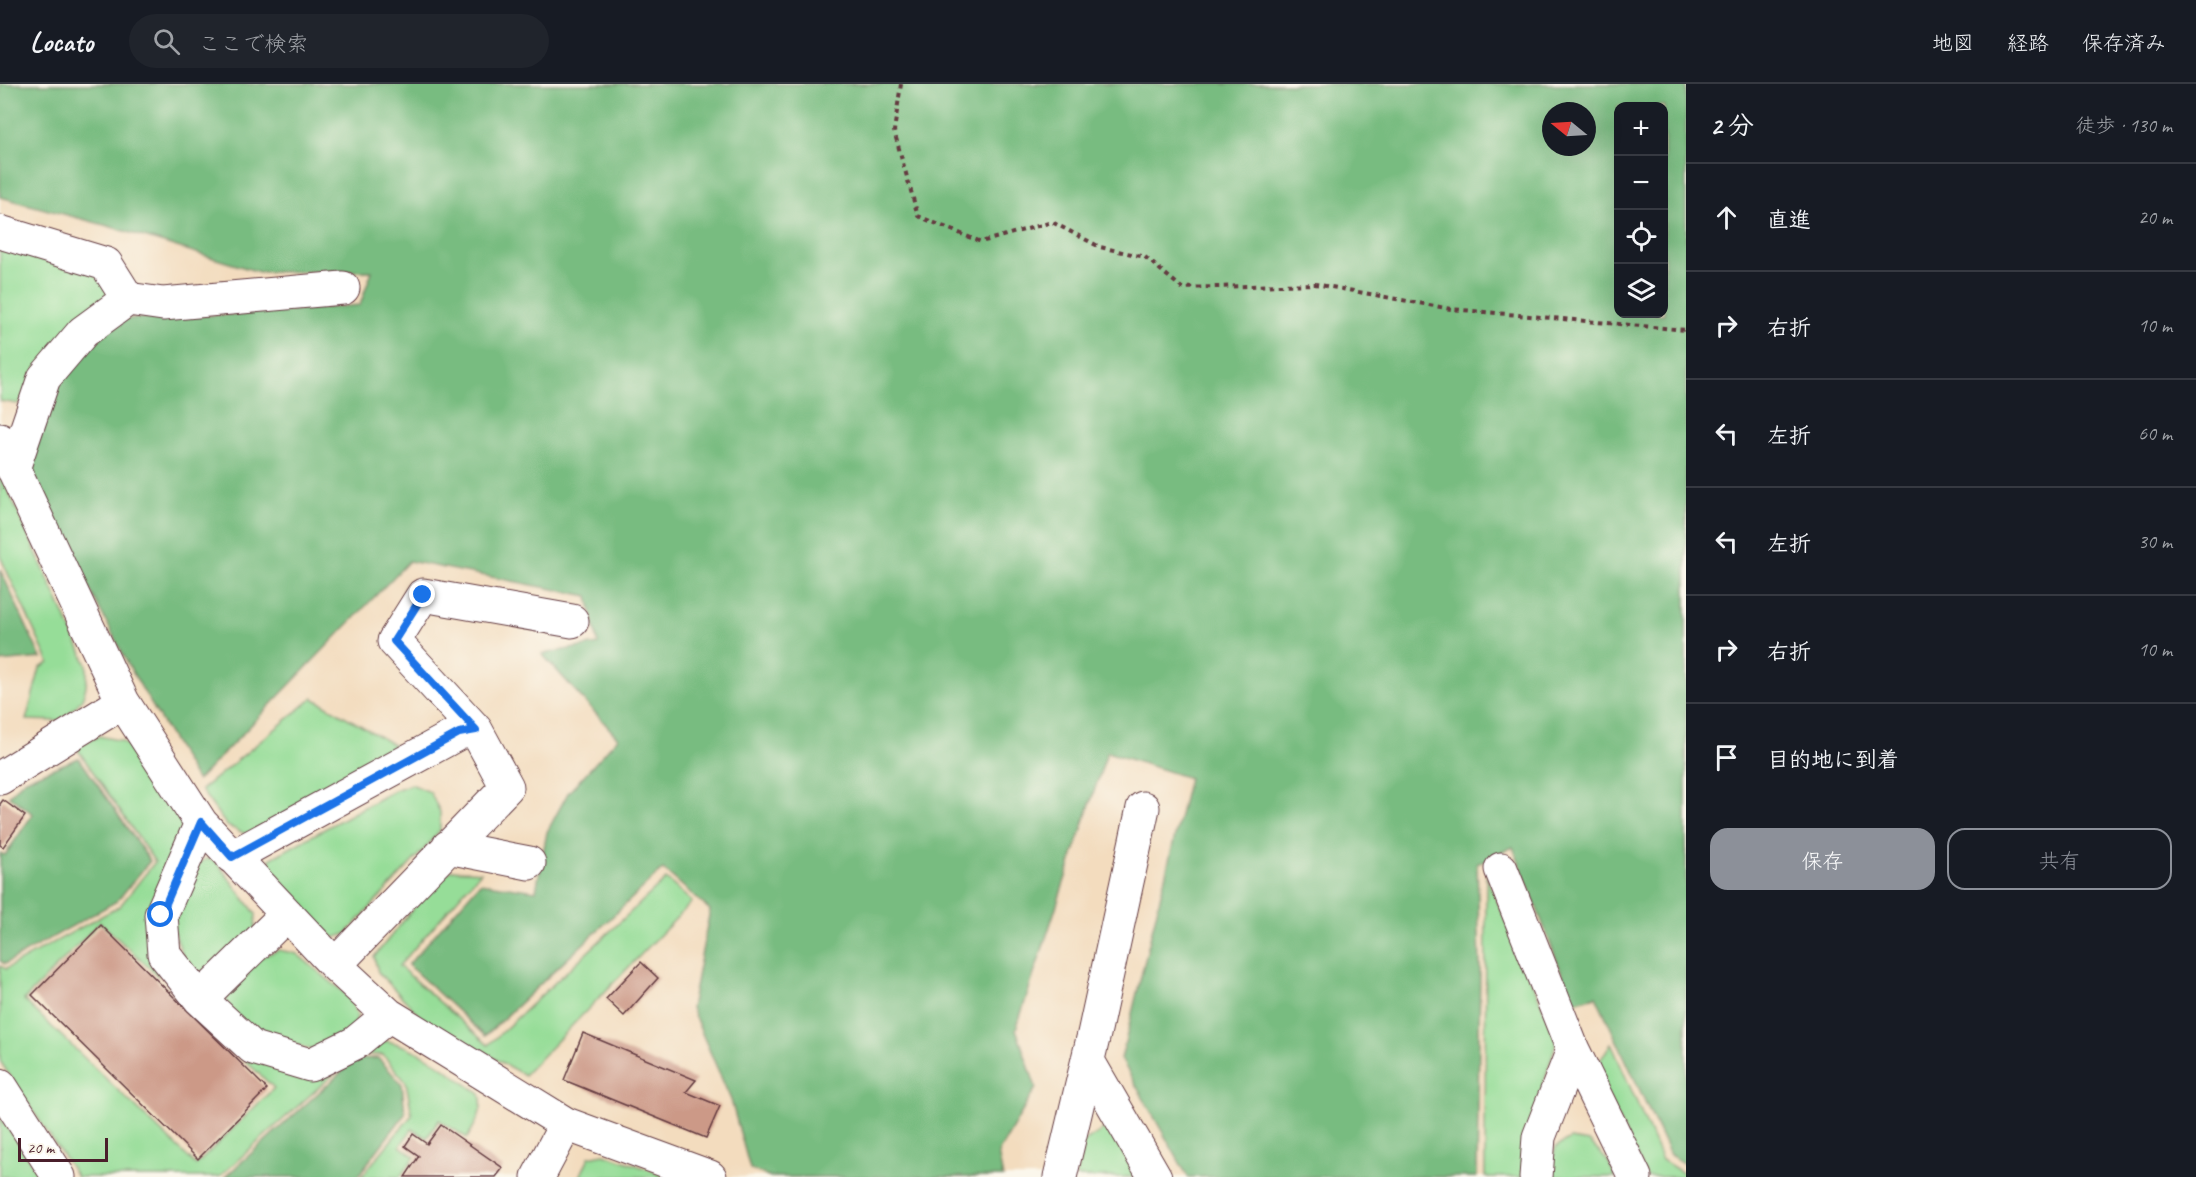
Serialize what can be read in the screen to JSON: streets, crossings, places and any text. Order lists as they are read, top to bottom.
{
  "scale_bar": "20 m",
  "north": "left",
  "page": {
    "header": "Locato",
    "search": "ここで検索",
    "nav": ["地図", "経路", "保存済み"],
    "heading": ["2 分", "徒歩 · 130 m"],
    "map_buttons": ["+", "−"],
    "list": [
      ["直進", "20 m"],
      ["右折", "10 m"],
      ["左折", "60 m"],
      ["左折", "30 m"],
      ["右折", "10 m"],
      "目的地に到着"
    ],
    "buttons": ["保存", "共有"],
    "scale": "20 m"
  }
}
